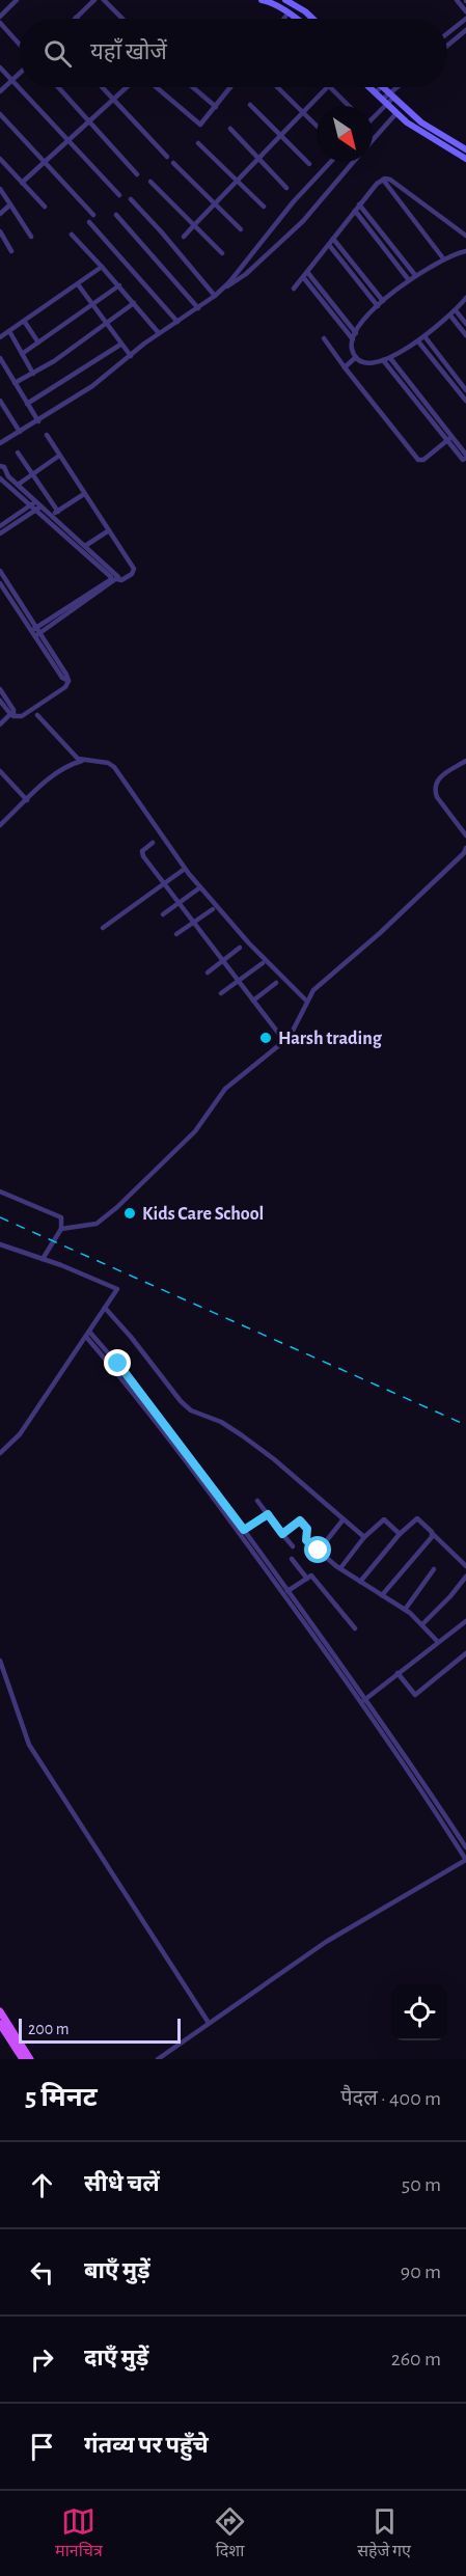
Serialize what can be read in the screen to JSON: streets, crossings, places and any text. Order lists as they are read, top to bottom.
{
  "places": ["Harsh trading", "Kids Care School"],
  "scale_bar": "200 m",
  "north": "bottom right",
  "page": {
    "search": "यहाँ खोजें",
    "scale": "200 m",
    "heading": ["5 मिनट", "पैदल · 400 m"],
    "list": [
      ["सीधे चलें", "50 m"],
      ["बाएँ मुड़ें", "90 m"],
      ["दाएँ मुड़ें", "260 m"],
      "गंतव्य पर पहुँचे"
    ],
    "nav": ["मानचित्र", "दिशा", "सहेजे गए"]
  }
}
